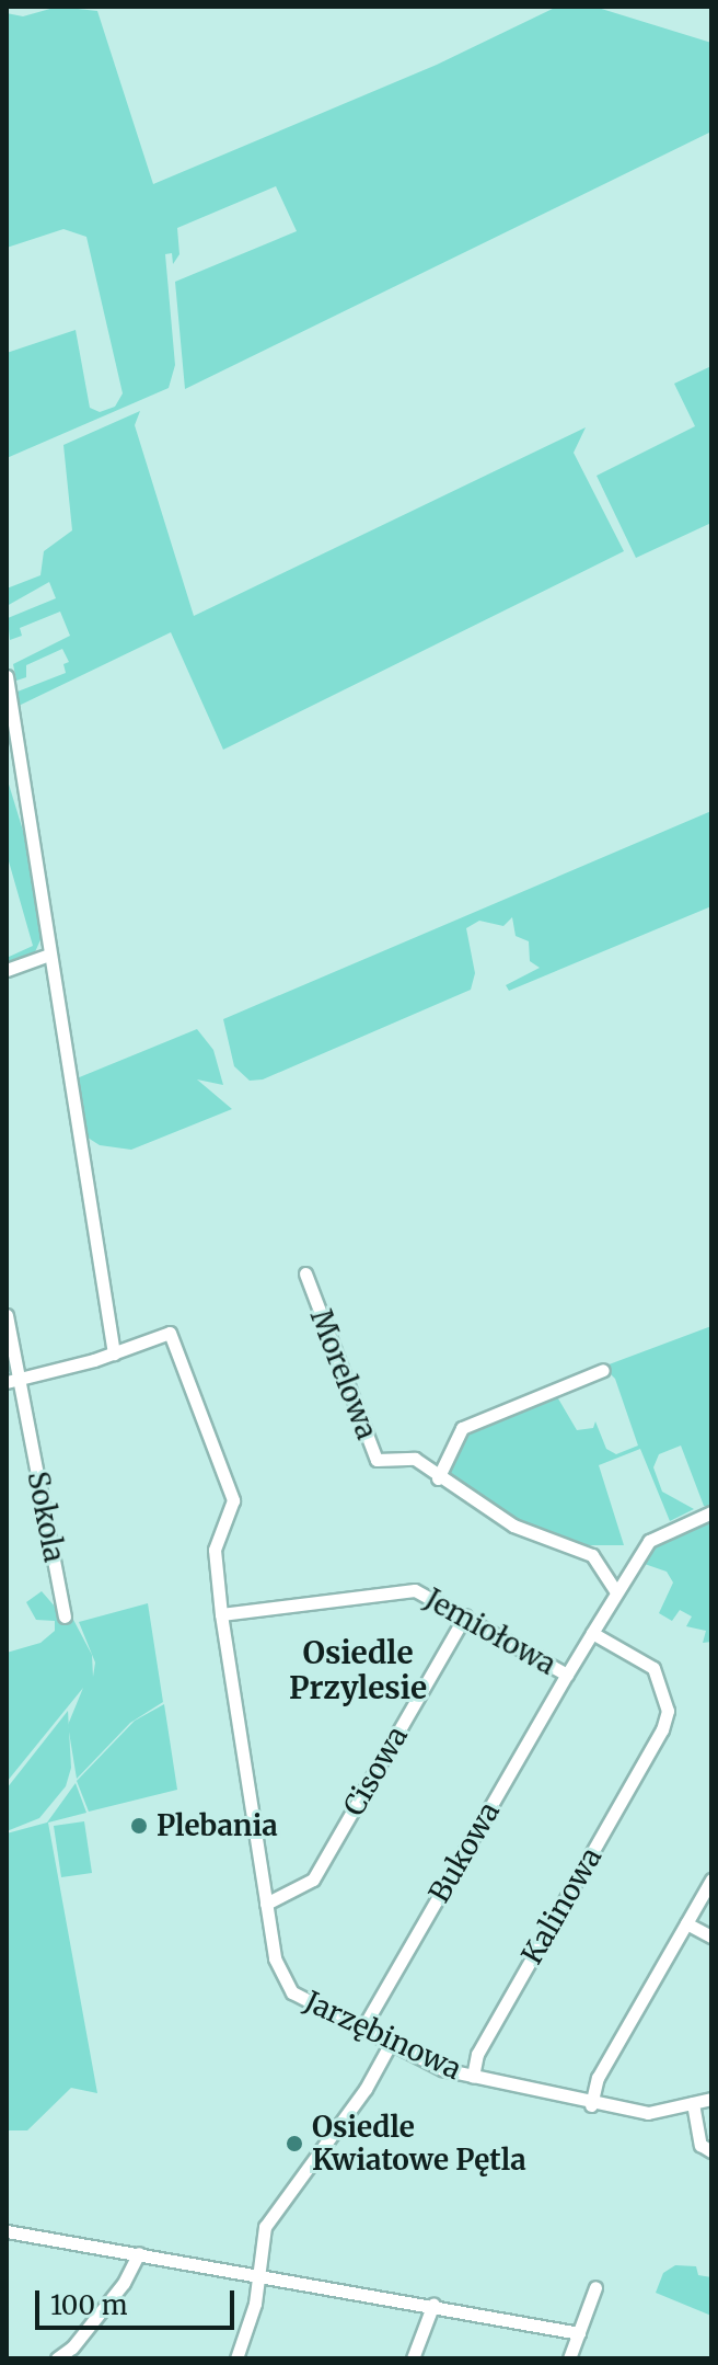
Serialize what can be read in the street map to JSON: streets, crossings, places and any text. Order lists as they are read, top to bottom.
{
  "streets": {
    "street": [
      "Morelowa",
      "Sokola",
      "Jemiołowa",
      "Cisowa",
      "Bukowa",
      "Kalinowa",
      "Jarzębinowa"
    ]
  },
  "crossings": [
    ["Jemiołowa", "Cisowa"],
    ["Jemiołowa", "Bukowa"],
    ["Jemiołowa", "Kalinowa"],
    ["Jemiołowa", "Jarzębinowa"],
    ["Cisowa", "Jarzębinowa"],
    ["Bukowa", "Jarzębinowa"],
    ["Kalinowa", "Jarzębinowa"]
  ],
  "districts": ["Osiedle Przylesie"],
  "places": ["Plebania", "Osiedle Kwiatowe Pętla"],
  "scale_bar": "100 m"
}
